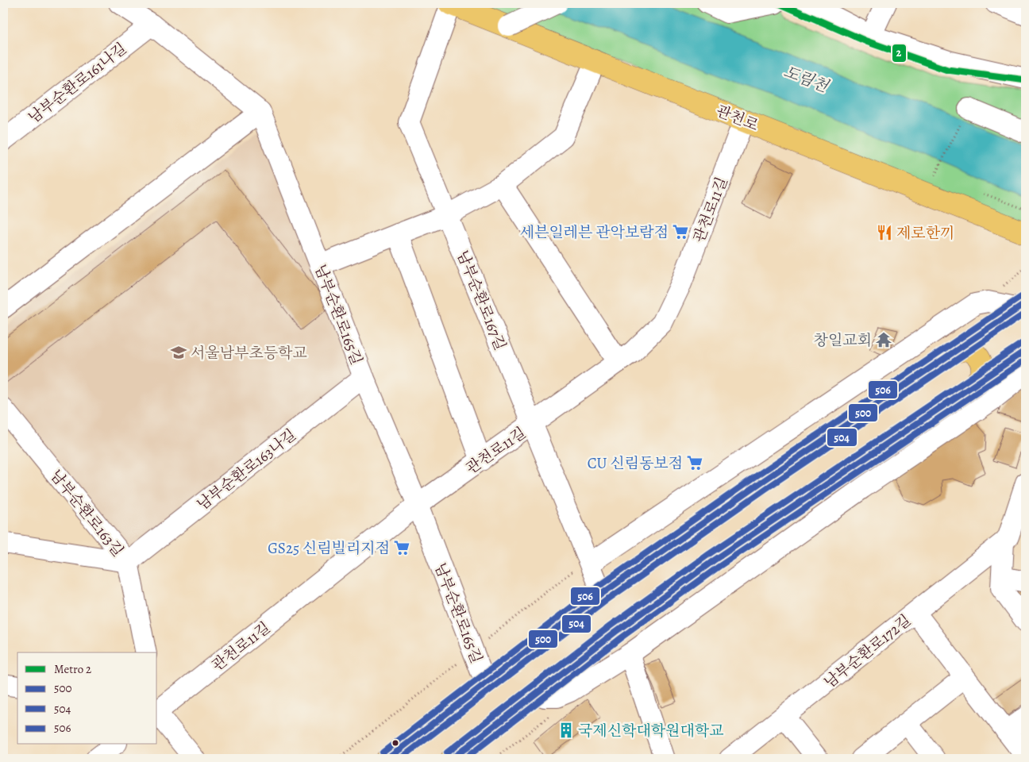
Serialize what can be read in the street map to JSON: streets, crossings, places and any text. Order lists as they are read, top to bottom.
{
  "streets": {
    "main road": ["관천로"],
    "street": [
      "남부순환로161나길",
      "관천로11길",
      "남부순환로167길",
      "남부순환로165길",
      "남부순환로163나길",
      "남부순환로163길",
      "남부순환로172길"
    ]
  },
  "crossings": [
    ["관천로", "관천로11길"],
    ["관천로", "남부순환로167길"],
    ["관천로11길", "남부순환로167길"],
    ["관천로11길", "남부순환로165길"],
    ["남부순환로165길", "남부순환로163나길"],
    ["남부순환로163나길", "남부순환로163길"]
  ],
  "water": ["도림천"],
  "places": {
    "supermarket": ["세븐일레븐 관악보람점", "CU 신림동보점", "GS25 신림빌리지점"],
    "restaurant": ["제로한끼"],
    "temple": ["창일교회"],
    "school or university": ["서울남부초등학교"],
    "building": ["국제신학대학원대학교"]
  },
  "lines": [
    "metro line 2",
    "transit line 506",
    "transit line 500",
    "transit line 504"
  ],
  "legend": [
    "Metro 2",
    "500",
    "504",
    "506"
  ]
}
